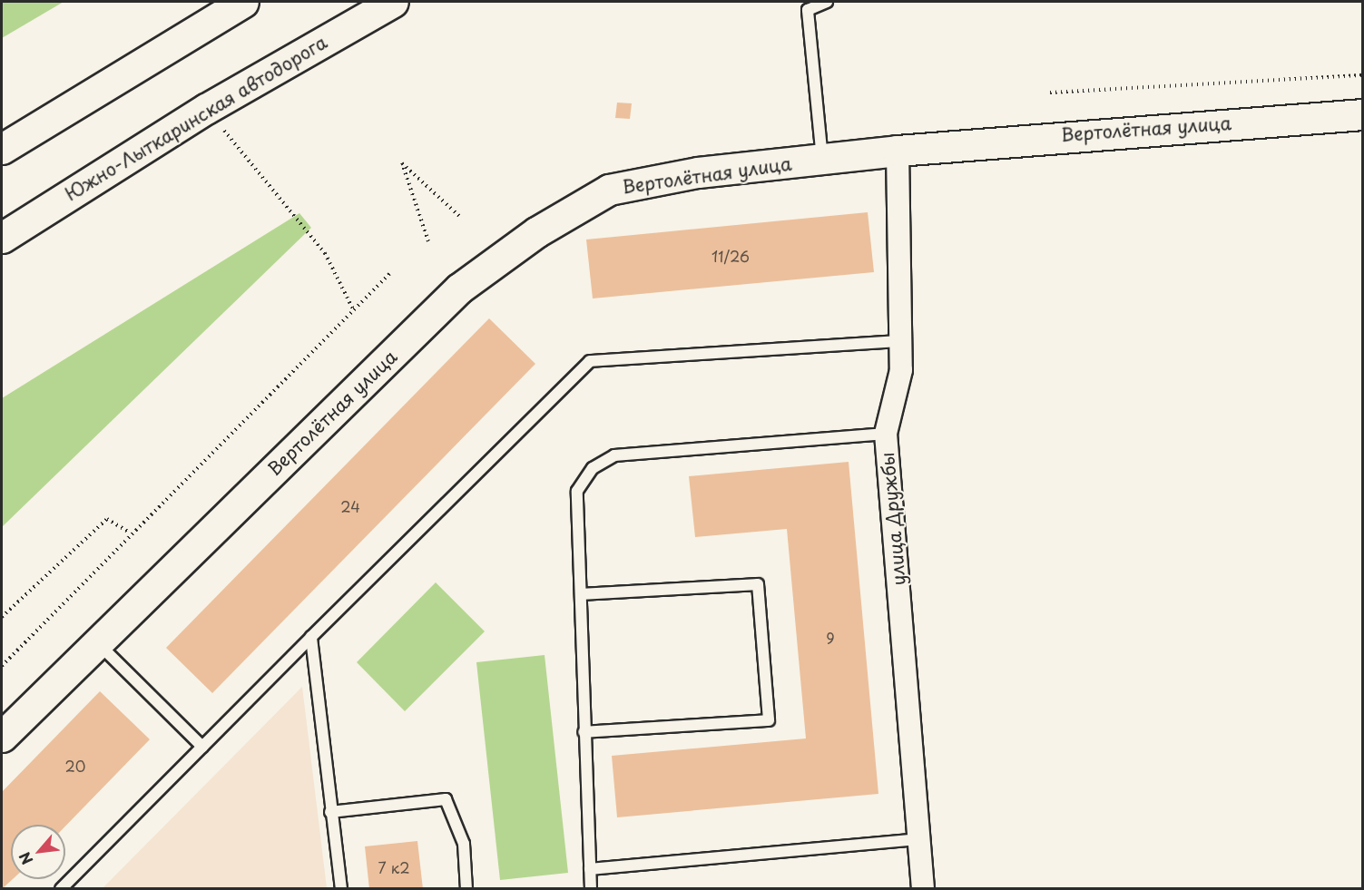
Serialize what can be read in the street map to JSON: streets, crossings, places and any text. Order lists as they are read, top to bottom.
{
  "streets": {
    "street": ["Южно-Лыткаринская автодорога", "Вертолётная улица", "улица Дружбы"]
  },
  "crossings": [
    ["Вертолётная улица", "улица Дружбы"]
  ],
  "house_numbers": [
    "11/26",
    "24",
    "9",
    "20",
    "7 к2"
  ],
  "north": "bottom left"
}
